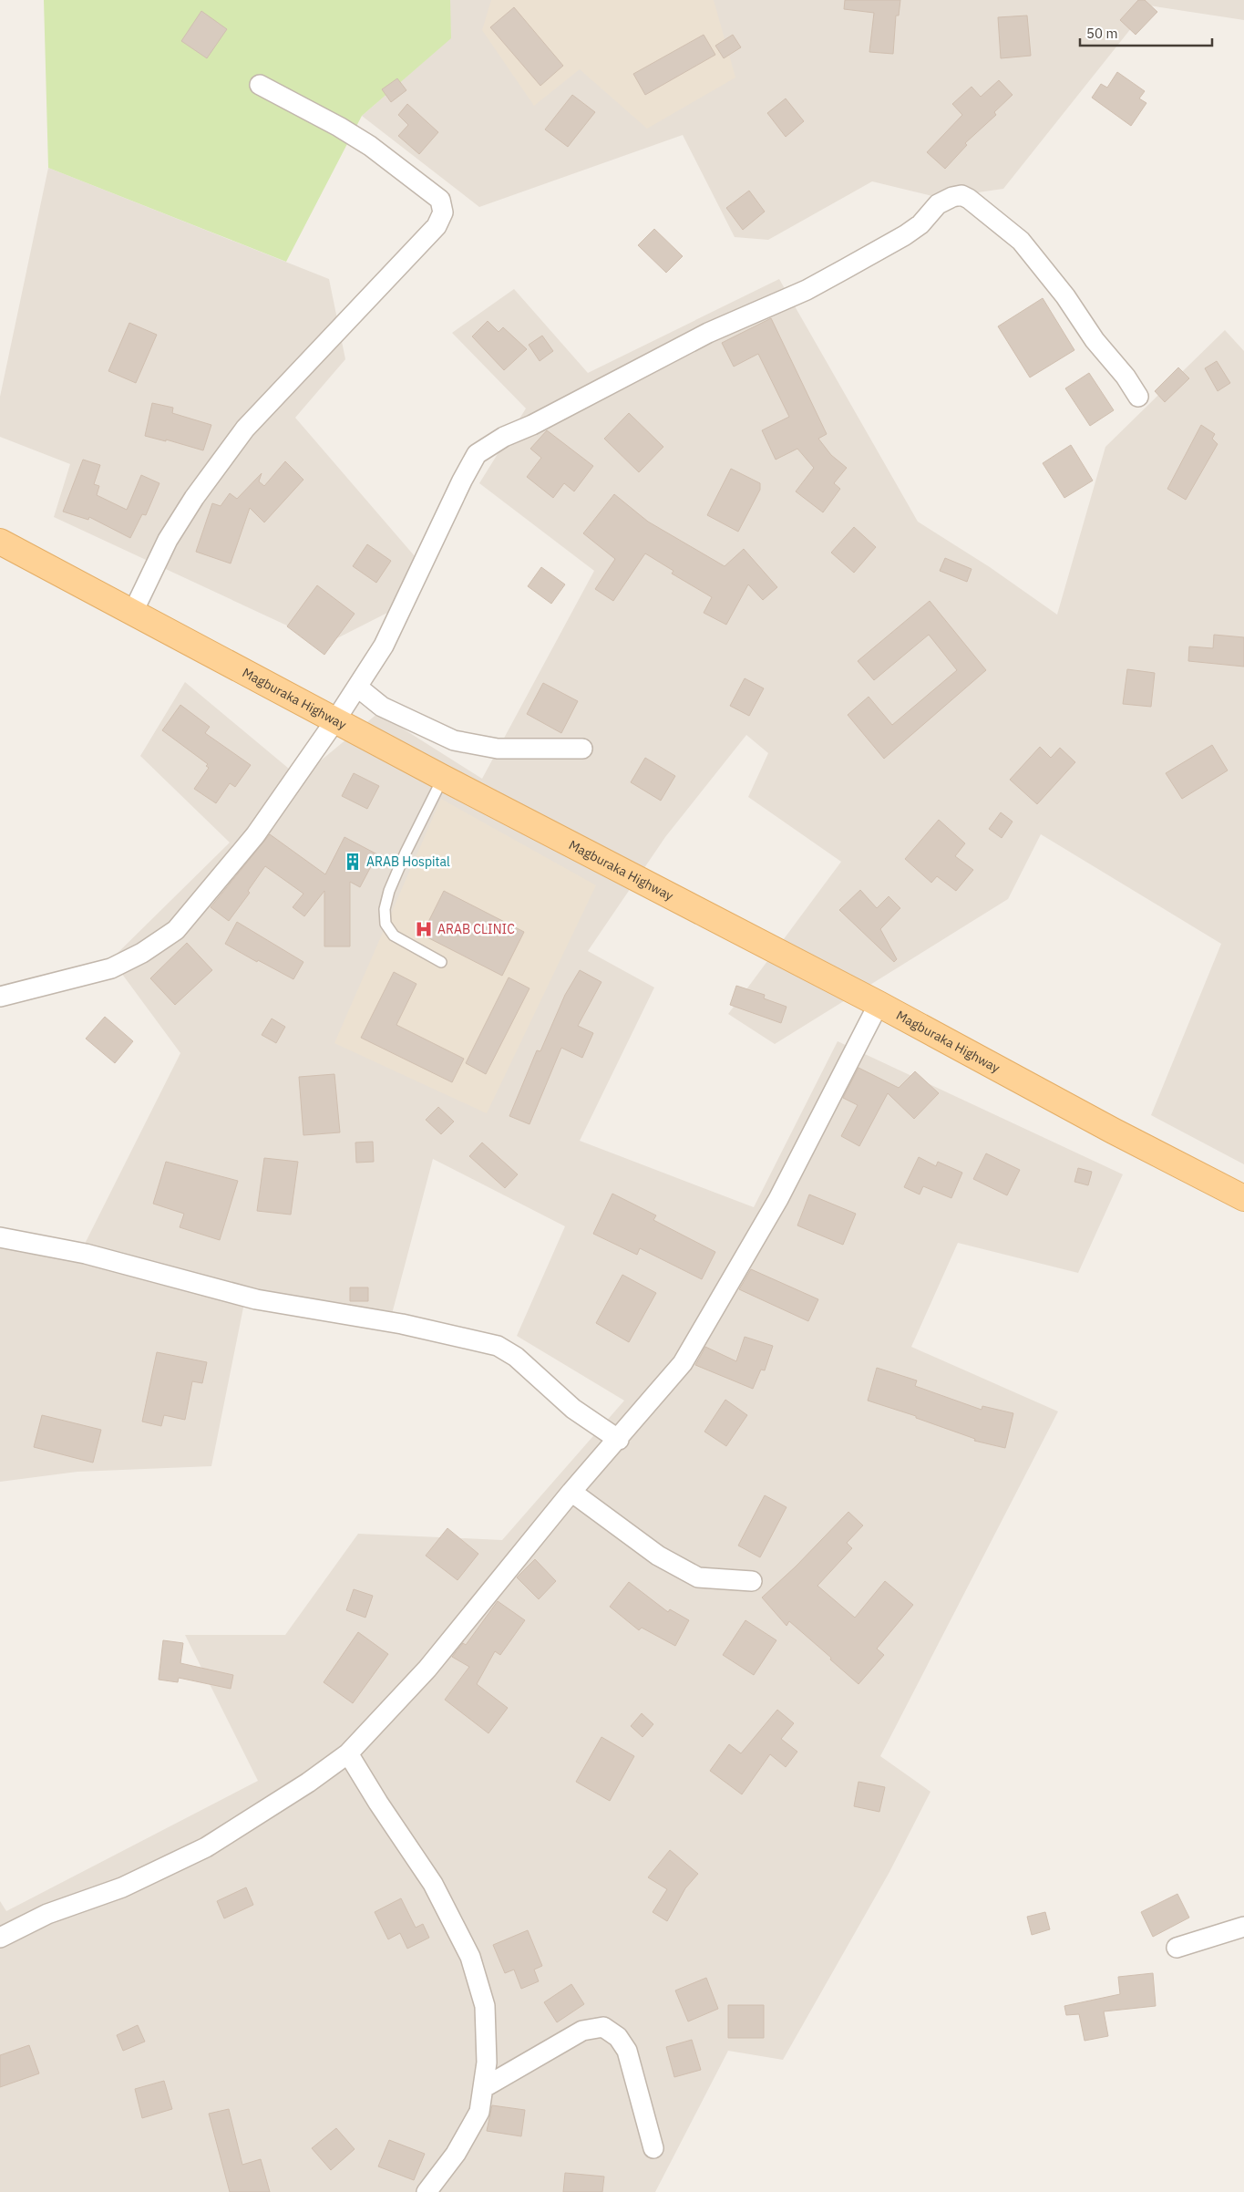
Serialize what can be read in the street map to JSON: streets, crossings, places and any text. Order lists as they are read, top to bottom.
{
  "streets": {
    "main road": ["Magburaka Highway"]
  },
  "places": {
    "building": ["ARAB Hospital"],
    "hospital": ["ARAB CLINIC"]
  },
  "scale_bar": "50 m"
}
